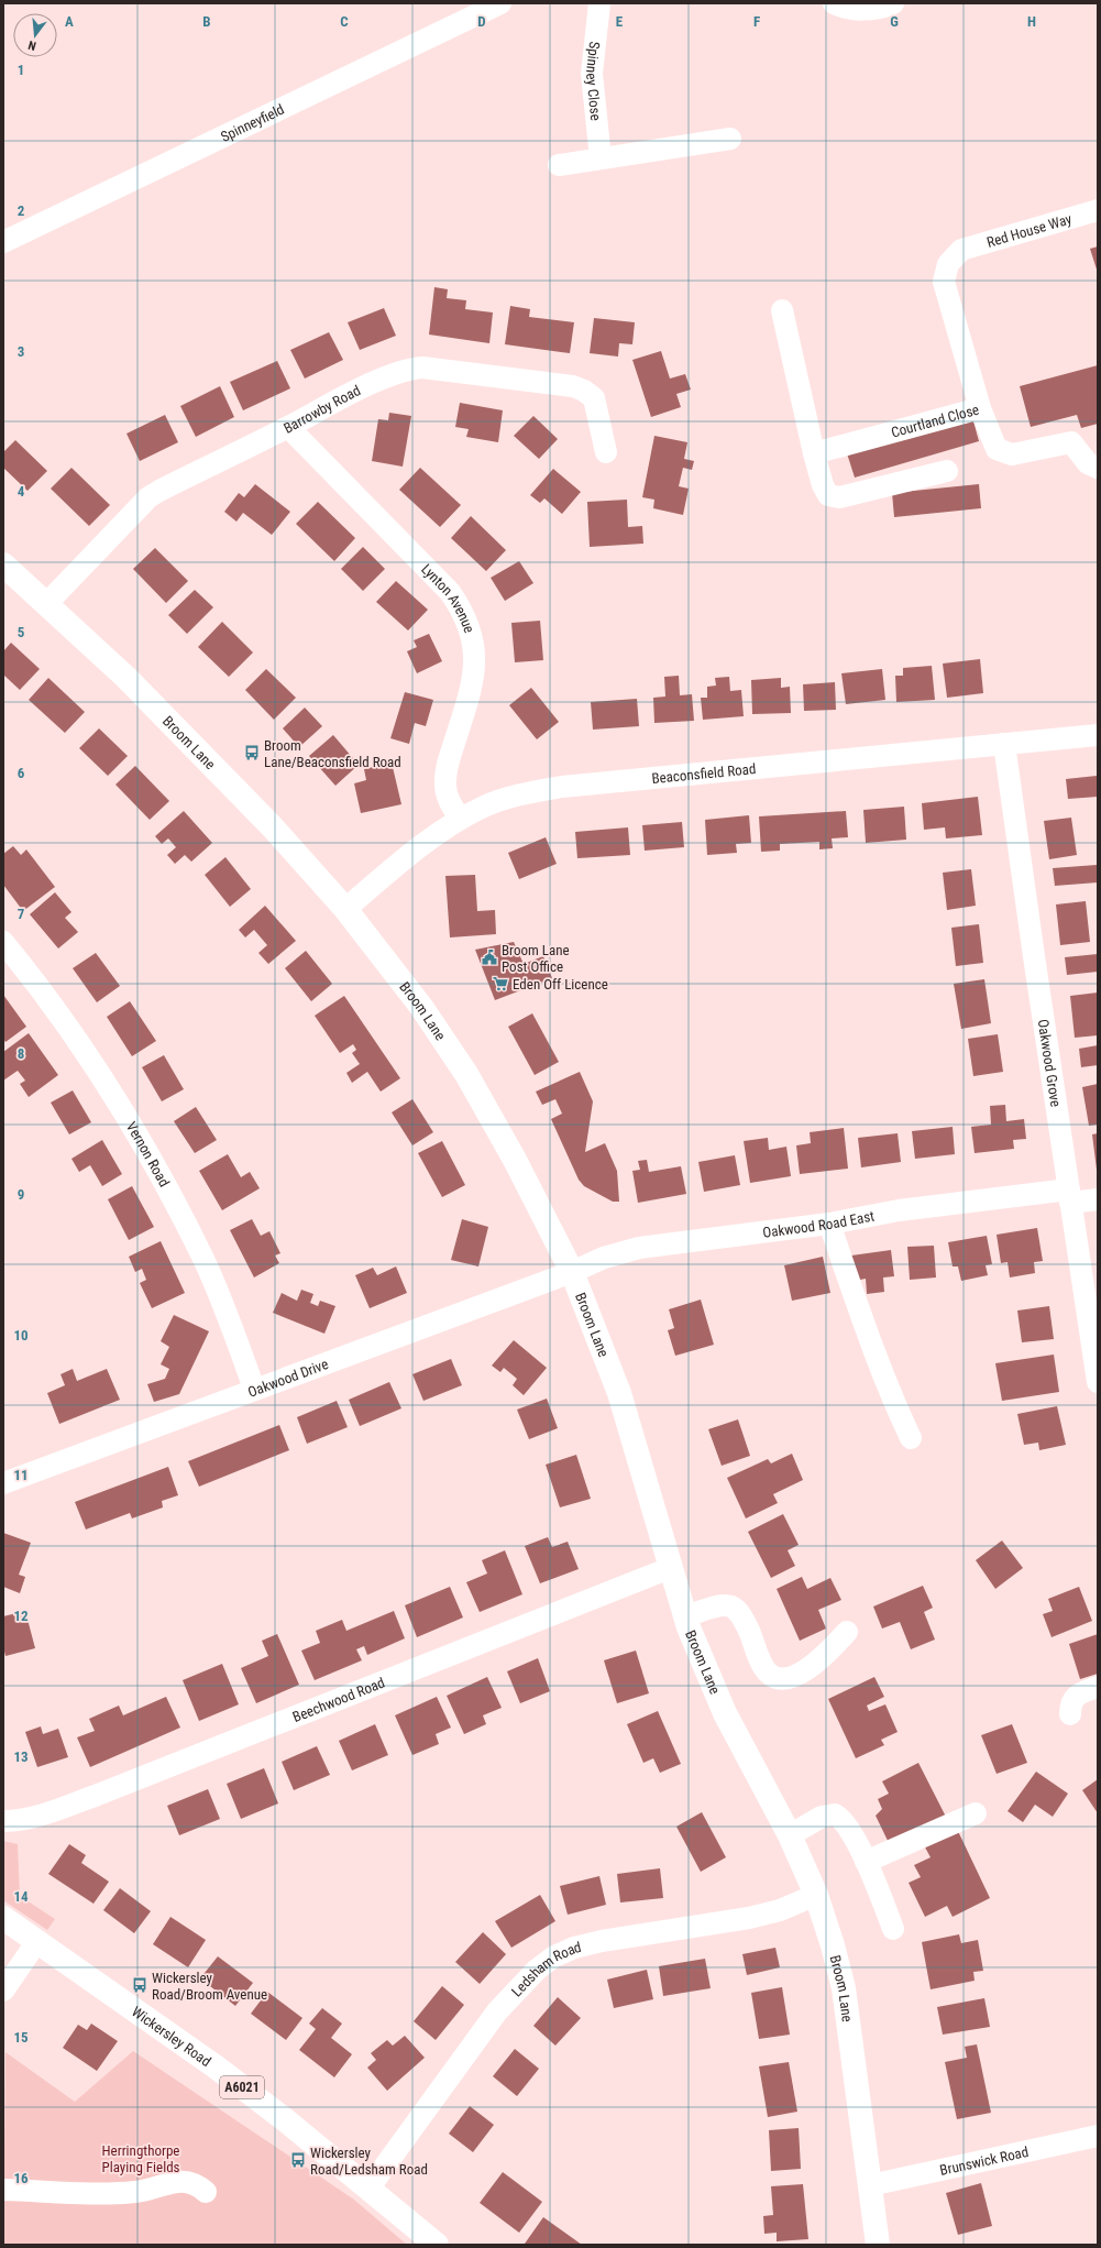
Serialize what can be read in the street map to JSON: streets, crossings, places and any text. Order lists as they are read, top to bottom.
{
  "streets": {
    "main road": ["Broom Lane", "Wickersley Road", "A6021"],
    "street": [
      "Spinney Close",
      "Spinneyfield",
      "Red House Way",
      "Barrowby Road",
      "Courtland Close",
      "Lynton Avenue",
      "Beaconsfield Road",
      "Oakwood Grove",
      "Vernon Road",
      "Oakwood Road East",
      "Oakwood Drive",
      "Beechwood Road",
      "Ledsham Road",
      "Brunswick Road"
    ]
  },
  "crossings": [
    ["Red House Way", "Courtland Close"],
    ["Barrowby Road", "Lynton Avenue"],
    ["Barrowby Road", "Broom Lane"],
    ["Lynton Avenue", "Beaconsfield Road"],
    ["Broom Lane", "Beaconsfield Road"],
    ["Broom Lane", "Oakwood Road East"],
    ["Broom Lane", "Oakwood Drive"],
    ["Broom Lane", "Beechwood Road"],
    ["Broom Lane", "Ledsham Road"],
    ["Broom Lane", "Brunswick Road"],
    ["Beaconsfield Road", "Oakwood Grove"],
    ["Oakwood Grove", "Oakwood Road East"],
    ["Vernon Road", "Oakwood Drive"],
    ["Oakwood Road East", "Oakwood Drive"],
    ["Ledsham Road", "Wickersley Road"]
  ],
  "parks": ["Herringthorpe Playing Fields"],
  "places": {
    "bus stop": ["Broom Lane/Beaconsfield Road", "Wickersley Road/Broom Avenue", "Wickersley Road/Ledsham Road"],
    "public building": ["Broom Lane Post Office"],
    "supermarket": ["Eden Off Licence"]
  },
  "north": "bottom",
  "grid": {
    "columns": [
      "A",
      "B",
      "C",
      "D",
      "E",
      "F",
      "G",
      "H"
    ],
    "rows": [
      "1",
      "2",
      "3",
      "4",
      "5",
      "6",
      "7",
      "8",
      "9",
      "10",
      "11",
      "12",
      "13",
      "14",
      "15",
      "16"
    ]
  }
}
